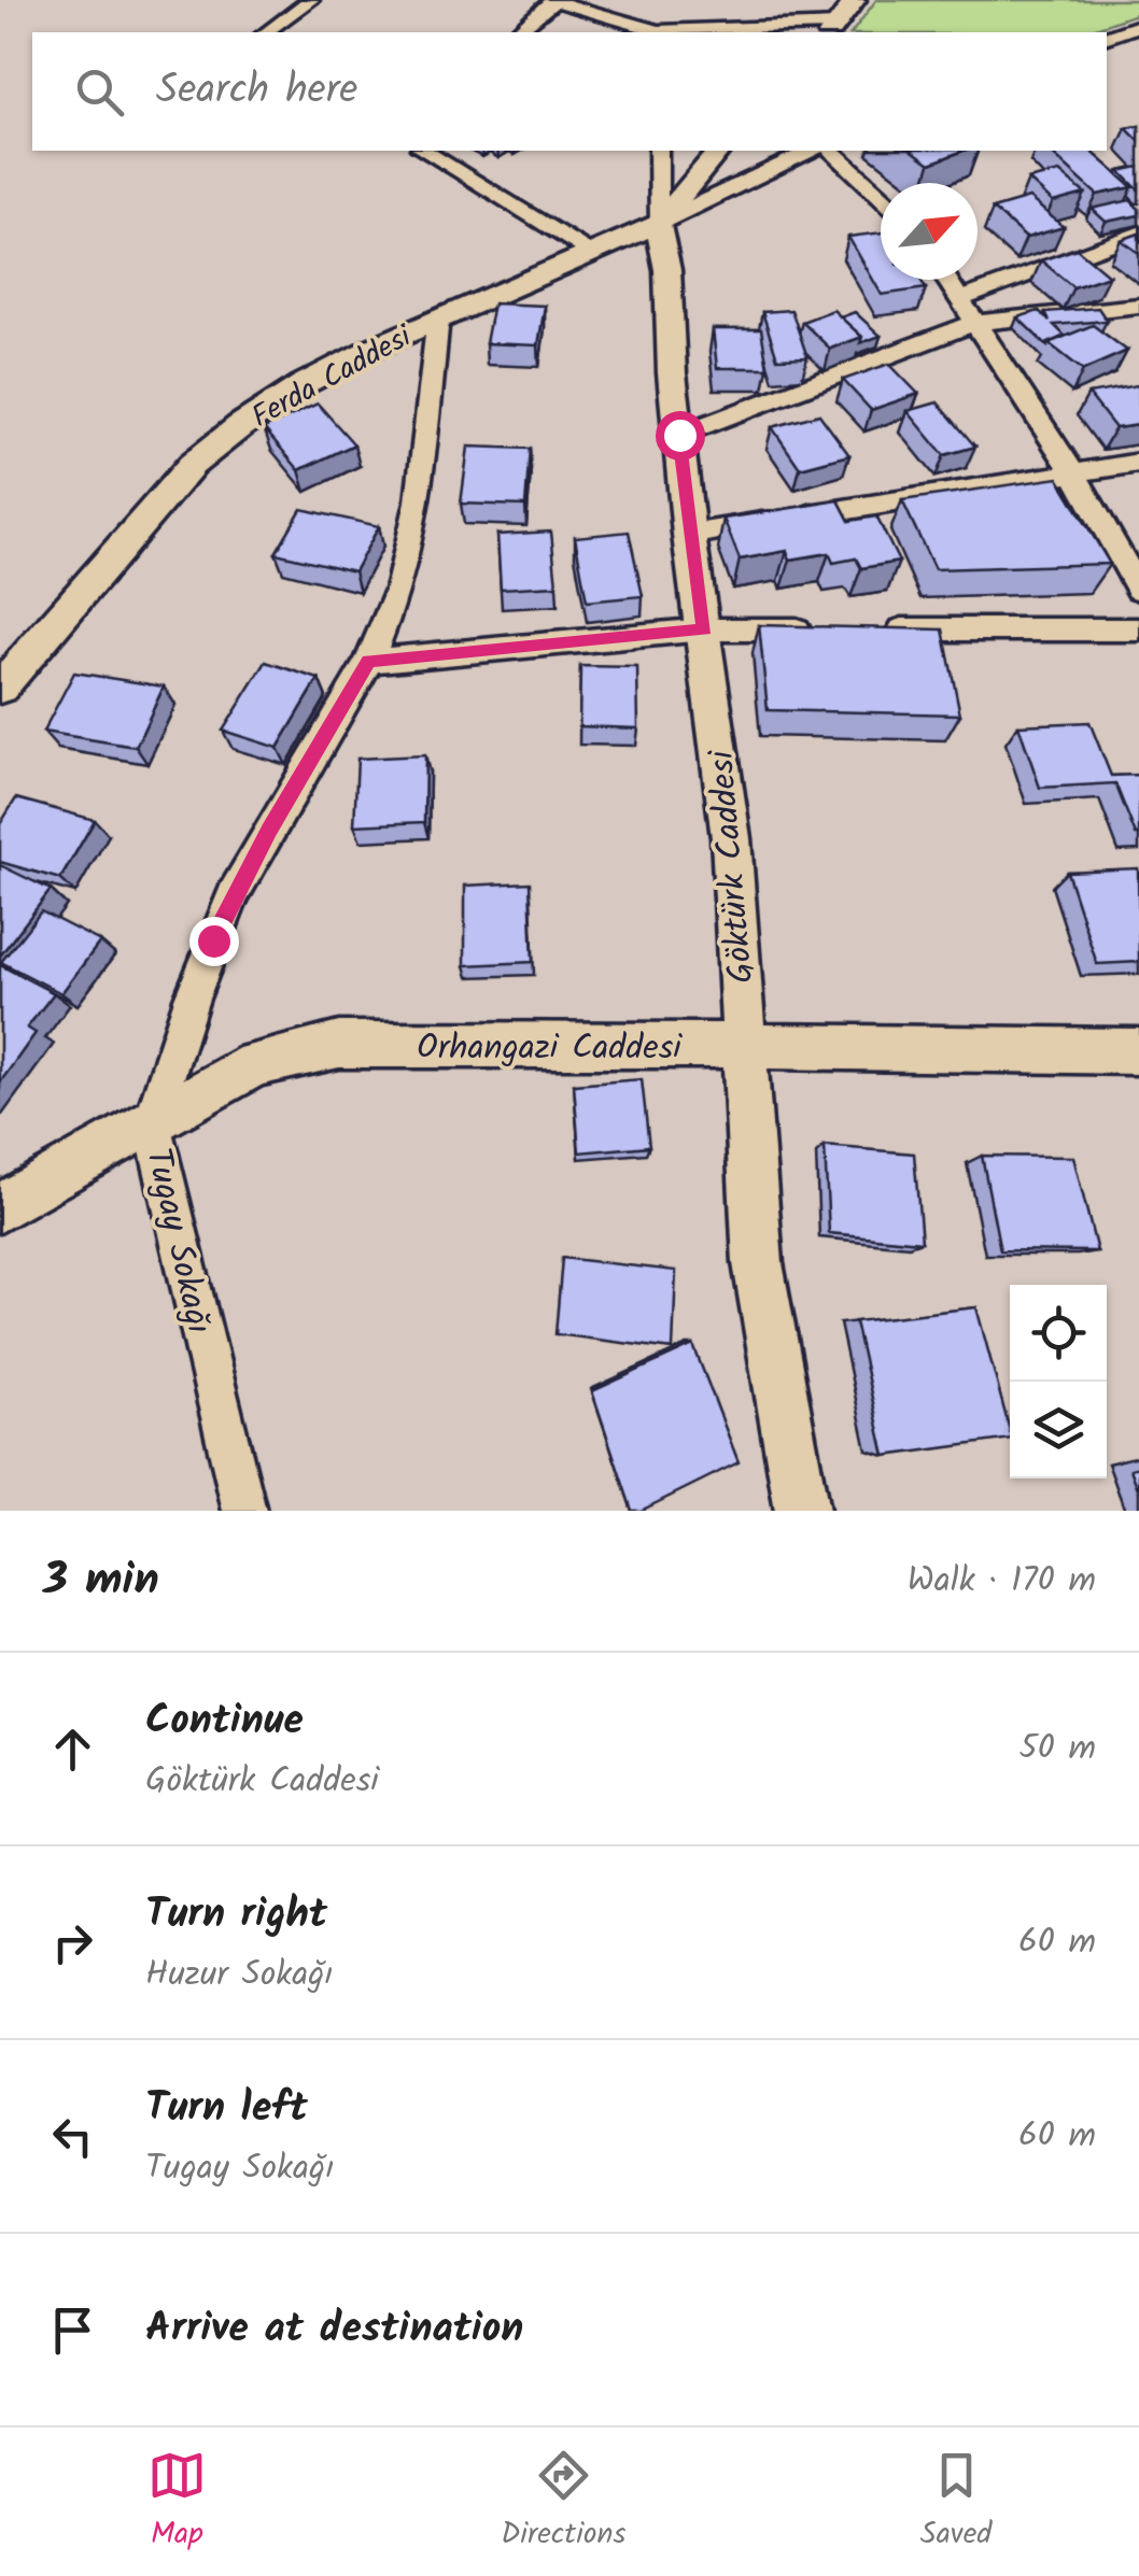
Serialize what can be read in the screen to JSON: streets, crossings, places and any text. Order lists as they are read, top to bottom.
{
  "streets": {
    "street": [
      "Ferda Caddesi",
      "Göktürk Caddesi",
      "Orhangazi Caddesi",
      "Tugay Sokağı"
    ]
  },
  "crossings": [
    ["Ferda Caddesi", "Göktürk Caddesi"],
    ["Ferda Caddesi", "Tugay Sokağı"],
    ["Göktürk Caddesi", "Orhangazi Caddesi"],
    ["Orhangazi Caddesi", "Tugay Sokağı"]
  ],
  "north": "top right",
  "page": {
    "search": "Search here",
    "heading": ["3 min", "Walk · 170 m"],
    "list": [
      ["Continue", "Göktürk Caddesi", "50 m"],
      ["Turn right", "Huzur Sokağı", "60 m"],
      ["Turn left", "Tugay Sokağı", "60 m"],
      "Arrive at destination"
    ],
    "nav": ["Map", "Directions", "Saved"]
  }
}
